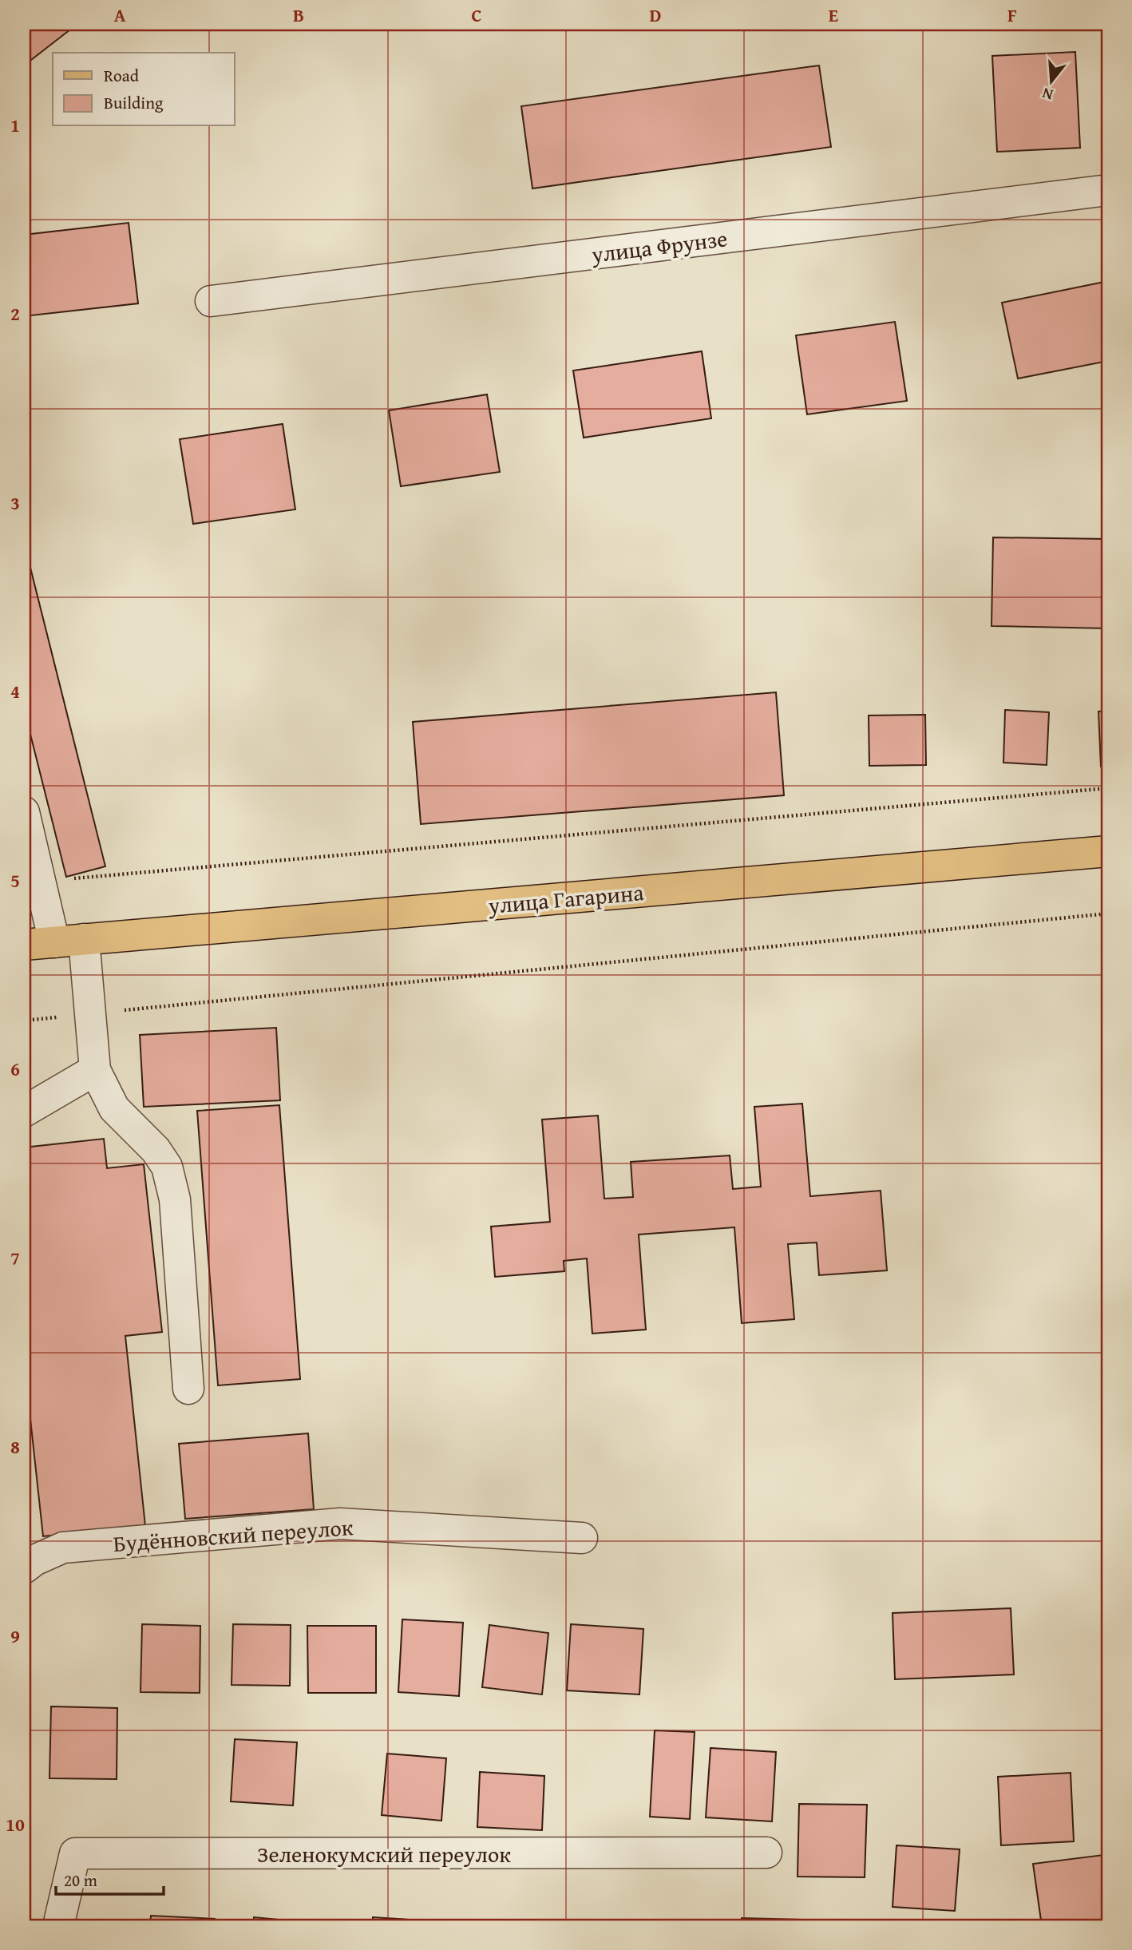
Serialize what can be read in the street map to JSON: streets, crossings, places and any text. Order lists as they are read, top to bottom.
{
  "streets": {
    "main road": ["улица Гагарина"],
    "street": ["улица Фрунзе", "Будённовский переулок", "Зеленокумский переулок"]
  },
  "legend": ["Road", "Building"],
  "scale_bar": "20 m",
  "north": "bottom",
  "grid": {
    "columns": [
      "A",
      "B",
      "C",
      "D",
      "E",
      "F"
    ],
    "rows": [
      "1",
      "2",
      "3",
      "4",
      "5",
      "6",
      "7",
      "8",
      "9",
      "10"
    ]
  }
}
